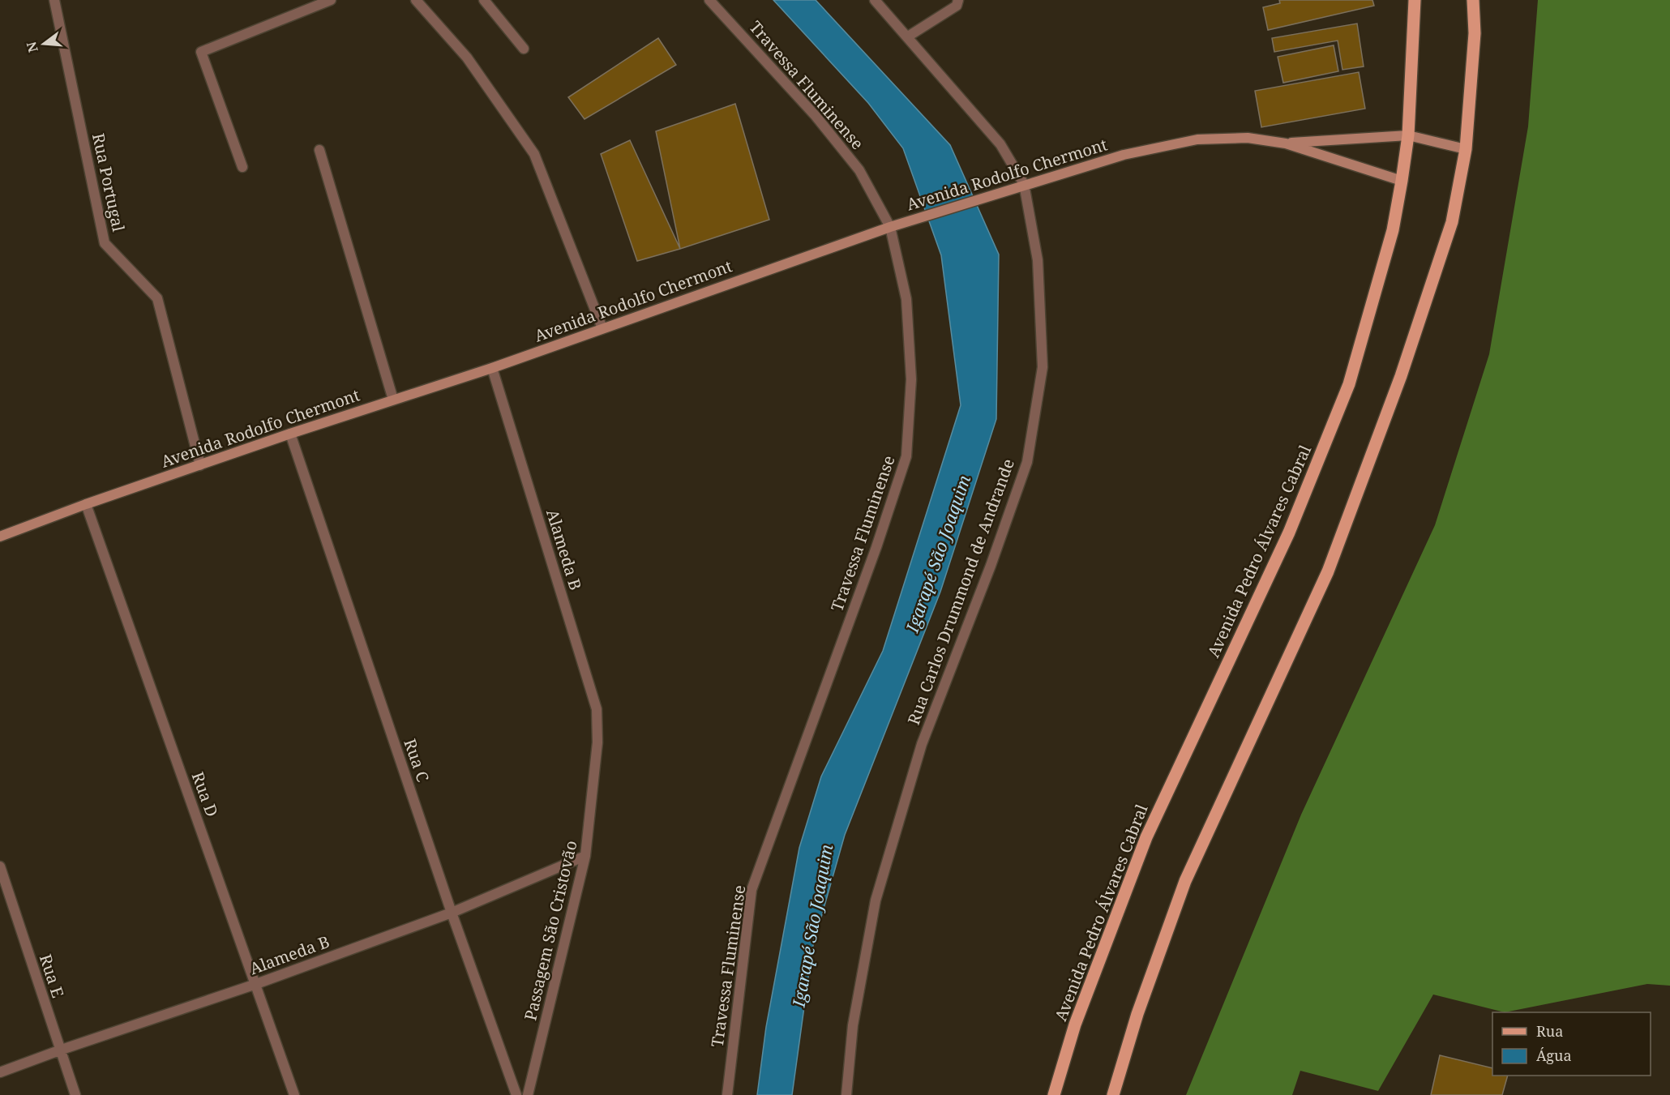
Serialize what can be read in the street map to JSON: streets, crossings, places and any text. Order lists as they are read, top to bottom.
{
  "streets": {
    "main road": ["Avenida Rodolfo Chermont", "Avenida Pedro Álvares Cabral"],
    "street": [
      "Travessa Fluminense",
      "Rua Portugal",
      "Alameda B",
      "Rua Carlos Drummond de Andrande",
      "Rua C",
      "Rua D",
      "Passagem São Cristovão",
      "Rua E"
    ]
  },
  "crossings": [
    ["Travessa Fluminense", "Avenida Rodolfo Chermont"],
    ["Avenida Rodolfo Chermont", "Rua Portugal"],
    ["Avenida Rodolfo Chermont", "Alameda B"],
    ["Avenida Rodolfo Chermont", "Avenida Pedro Álvares Cabral"],
    ["Avenida Rodolfo Chermont", "Rua Carlos Drummond de Andrande"],
    ["Avenida Rodolfo Chermont", "Rua C"],
    ["Avenida Rodolfo Chermont", "Rua D"],
    ["Alameda B", "Rua C"],
    ["Alameda B", "Rua D"],
    ["Alameda B", "Passagem São Cristovão"],
    ["Alameda B", "Rua E"]
  ],
  "water": ["Igarapé São Joaquim"],
  "legend": ["Rua", "Água"],
  "north": "left"
}
